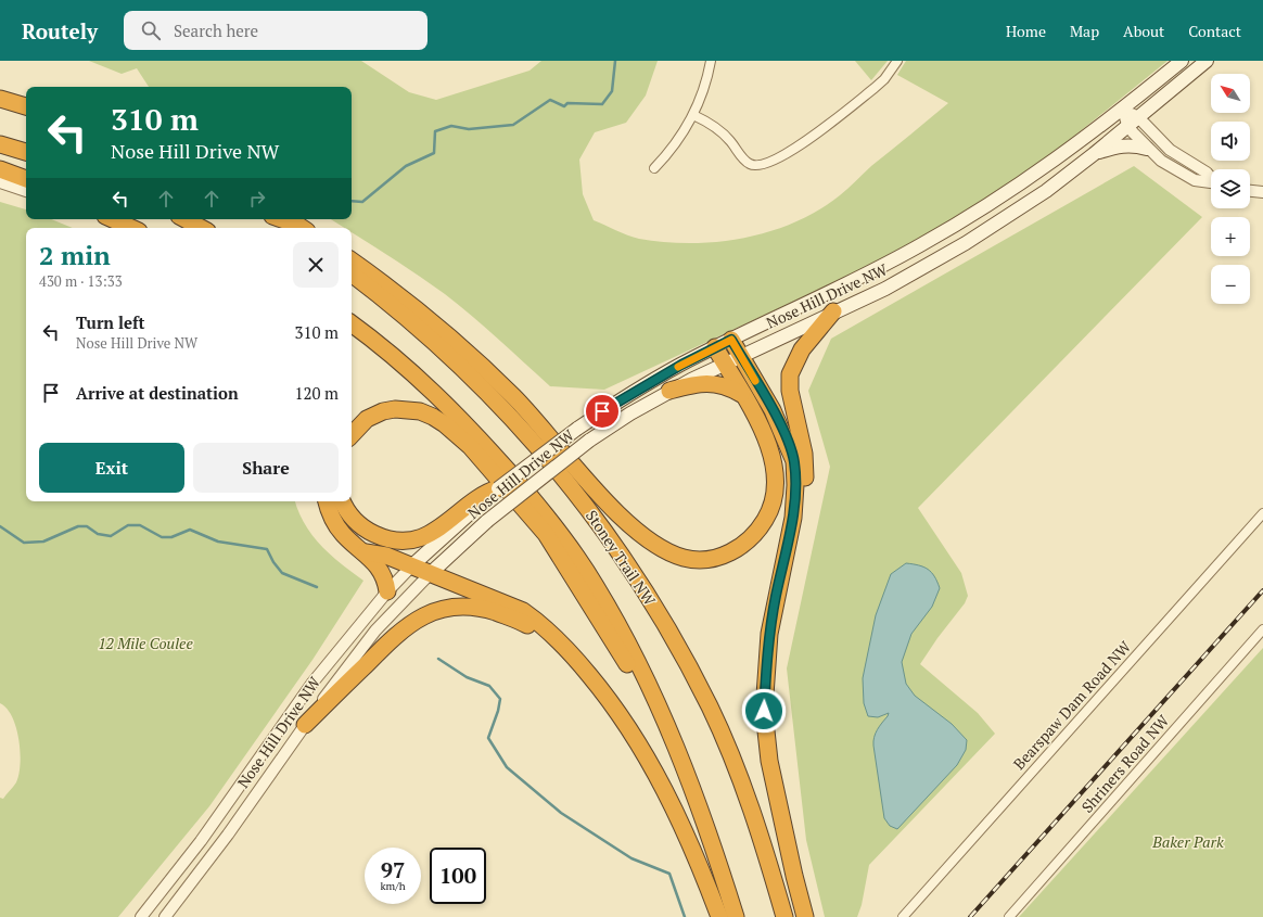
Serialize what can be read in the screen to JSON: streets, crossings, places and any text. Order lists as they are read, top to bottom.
{
  "streets": {
    "highway": ["Stoney Trail NW"],
    "main road": ["Nose Hill Drive NW"],
    "street": ["Bearspaw Dam Road NW", "Shriners Road NW"]
  },
  "parks": ["12 Mile Coulee", "Baker Park"],
  "north": "top left",
  "page": {
    "header": "Routely",
    "search": "Search here",
    "nav": [
      "Home",
      "Map",
      "About",
      "Contact"
    ],
    "map_buttons": ["+", "−"],
    "turn": ["310 m", "Nose Hill Drive NW"],
    "heading": ["2 min", "430 m · 13:33"],
    "list": [
      {
        "name": "Turn left",
        "note": "Nose Hill Drive NW",
        "value": "310 m"
      },
      {
        "name": "Arrive at destination",
        "value": "120 m"
      }
    ],
    "buttons": ["Exit", "Share"],
    "speed": "97 km/h",
    "limit": "100"
  }
}
